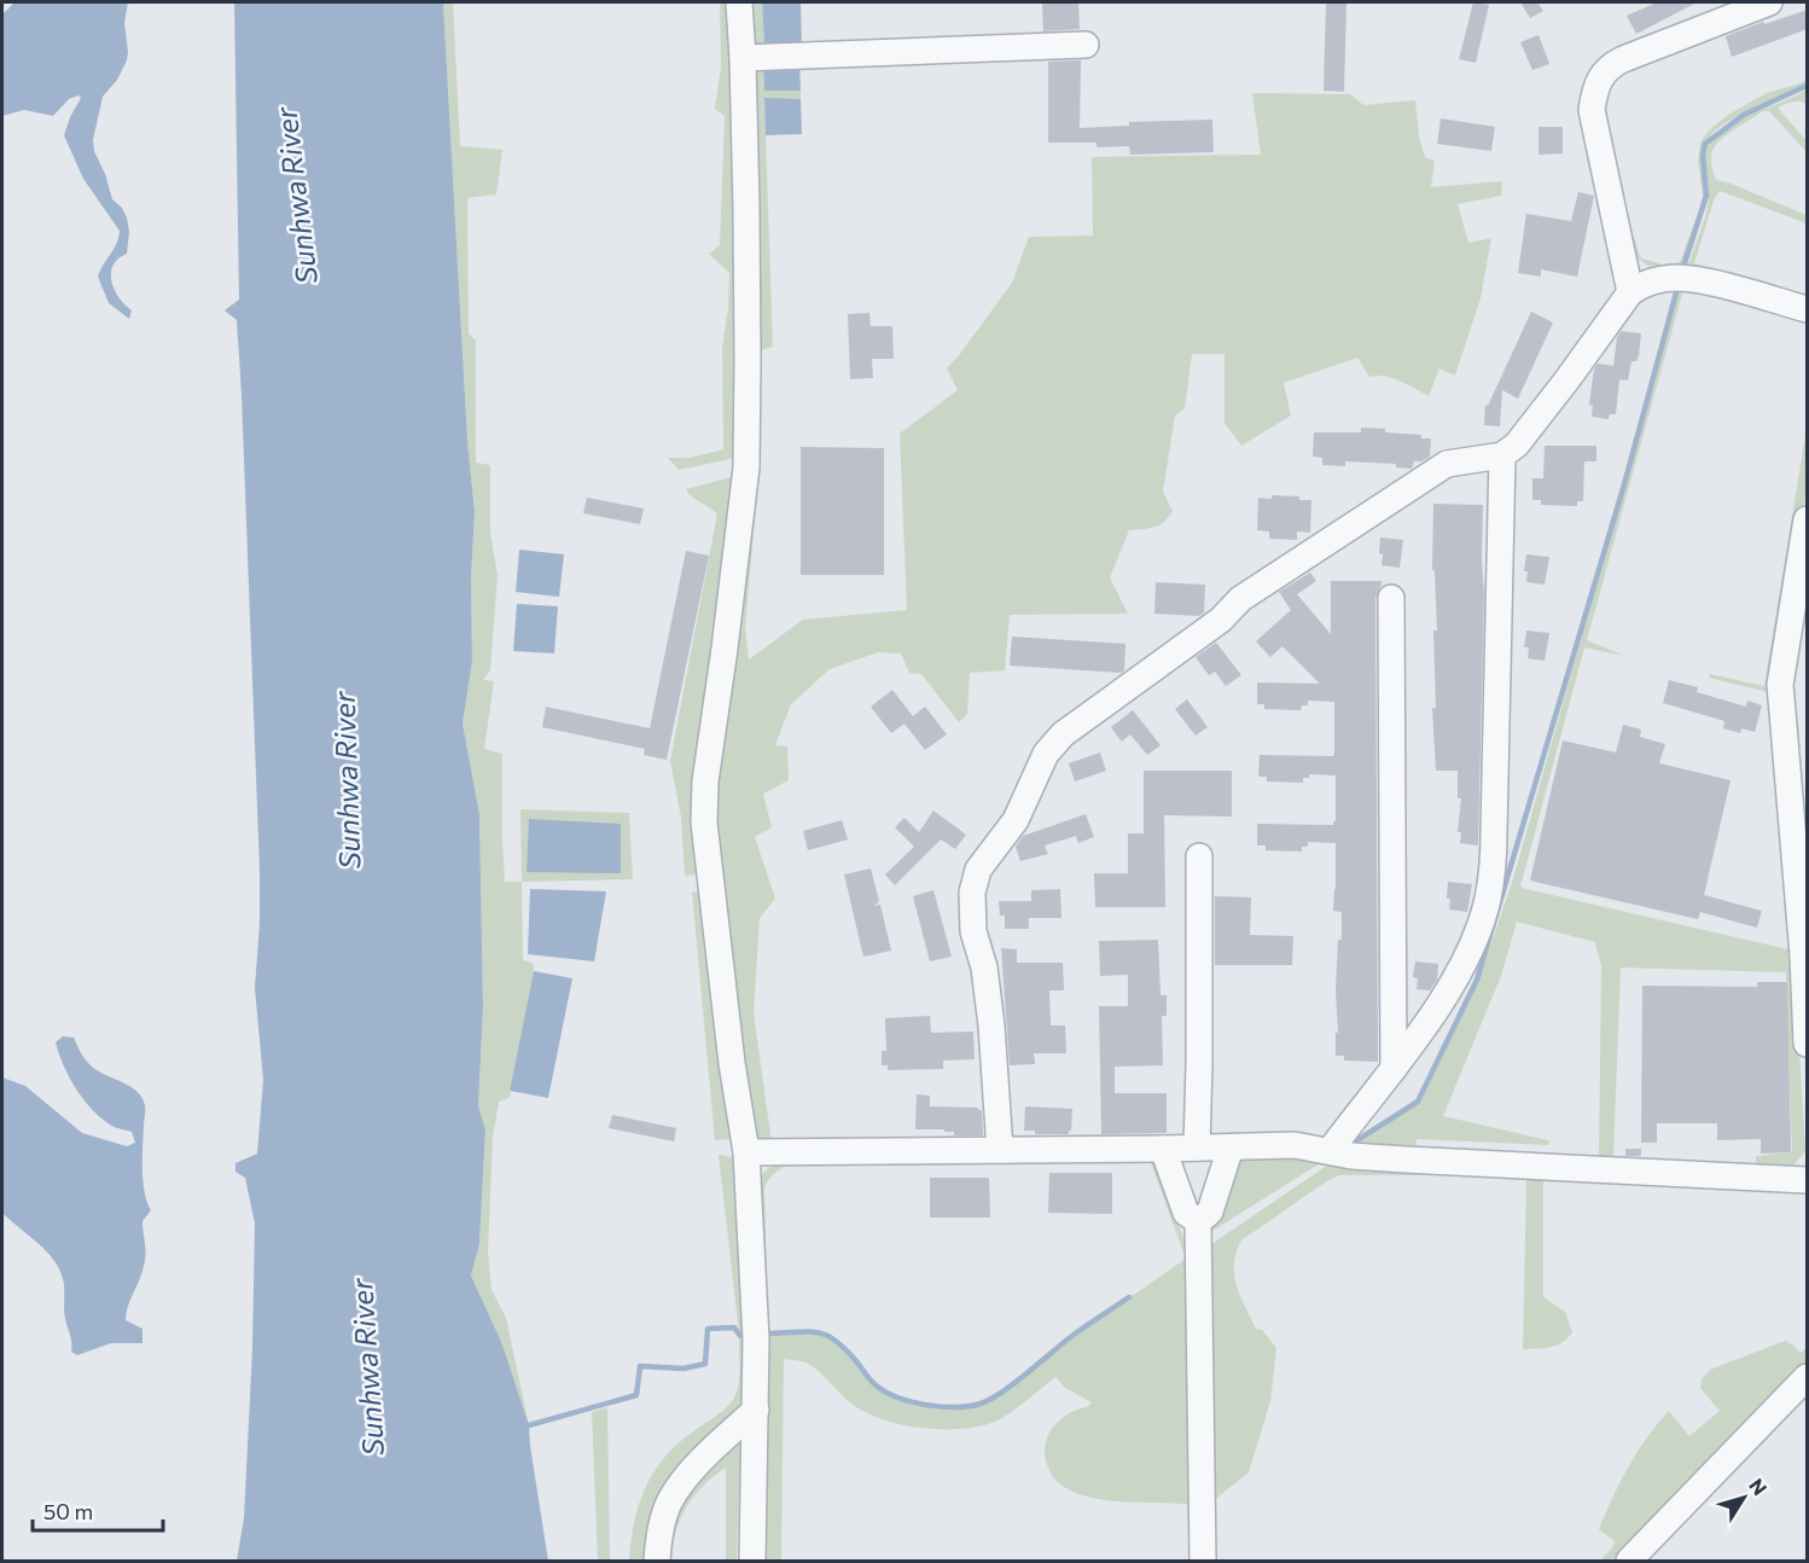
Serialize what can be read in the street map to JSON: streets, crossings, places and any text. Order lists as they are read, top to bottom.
{
  "water": ["Sunhwa River"],
  "scale_bar": "50 m",
  "north": "top right"
}
